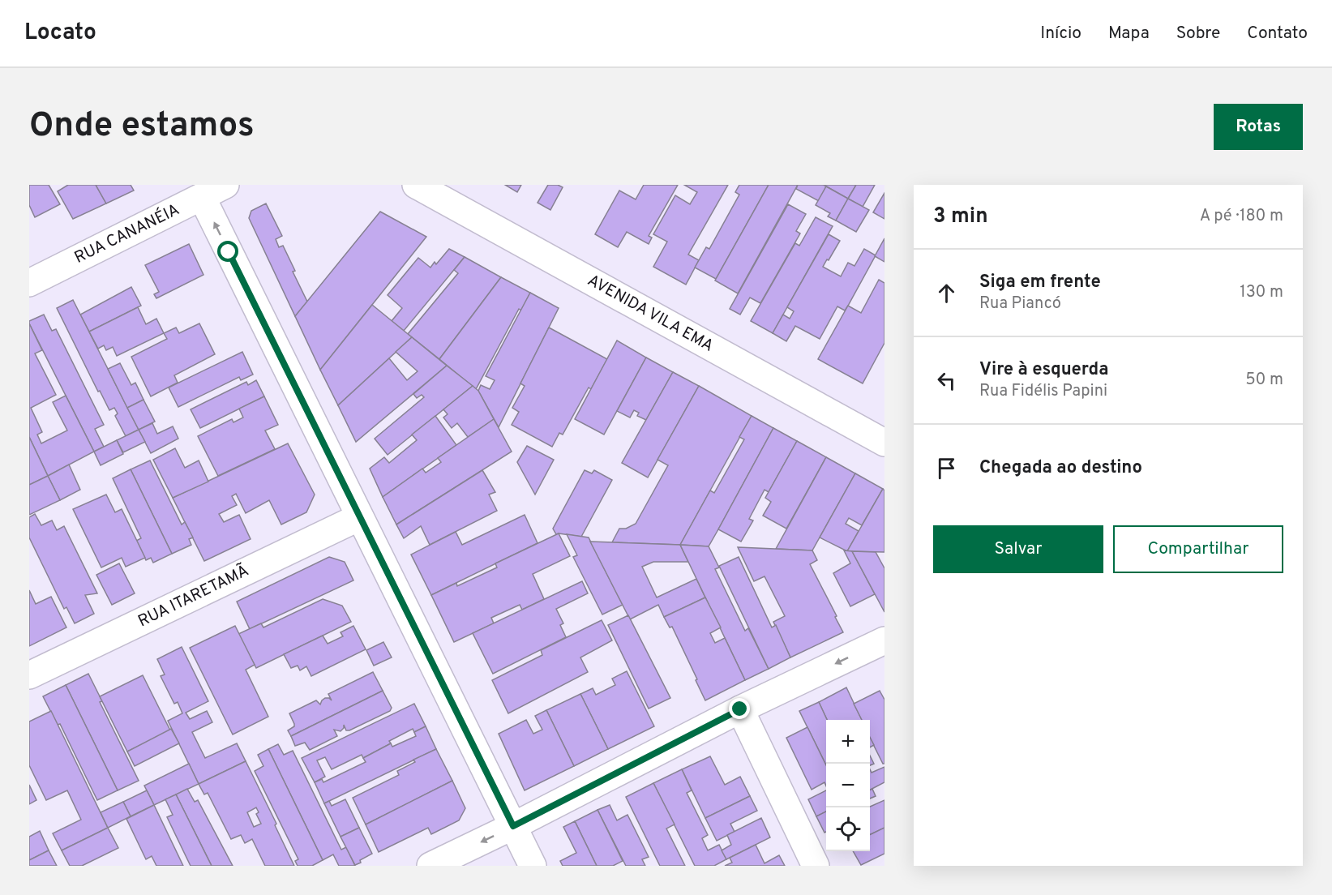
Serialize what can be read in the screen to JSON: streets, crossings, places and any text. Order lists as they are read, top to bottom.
{
  "streets": {
    "street": ["RUA CANANÉIA", "AVENIDA VILA EMA", "RUA ITARETAMÃ"]
  },
  "page": {
    "header": "Locato",
    "nav": [
      "Início",
      "Mapa",
      "Sobre",
      "Contato"
    ],
    "buttons": [
      "Rotas",
      ["Salvar", "Compartilhar"]
    ],
    "title": "Onde estamos",
    "heading": ["3 min", "A pé · 180 m"],
    "list": [
      ["Siga em frente", "Rua Piancó", "130 m"],
      ["Vire à esquerda", "Rua Fidélis Papini", "50 m"],
      "Chegada ao destino"
    ],
    "map_buttons": ["+", "−"]
  }
}
